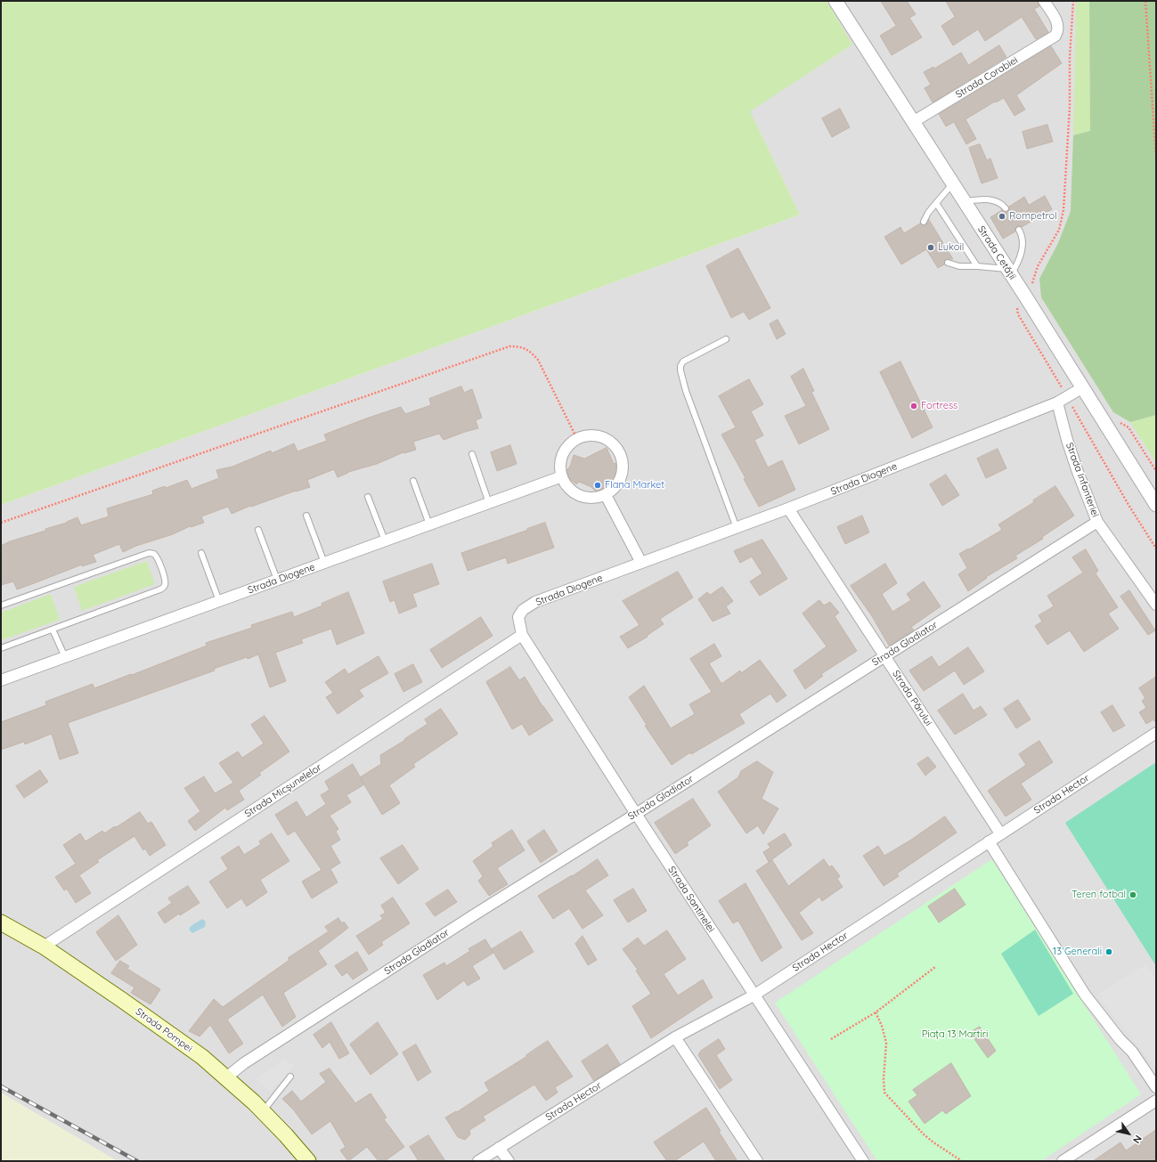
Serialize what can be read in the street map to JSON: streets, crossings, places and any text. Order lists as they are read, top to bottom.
{
  "streets": {
    "main road": ["Strada Pompei"],
    "street": [
      "Strada Corabiei",
      "Strada Cetății",
      "Strada Diogene",
      "Strada Infanteriei",
      "Strada Gladiator",
      "Strada Părului",
      "Strada Micșunelelor",
      "Strada Hector",
      "Strada Santinelei"
    ]
  },
  "crossings": [
    ["Strada Corabiei", "Strada Cetății"],
    ["Strada Cetății", "Strada Diogene"],
    ["Strada Diogene", "Strada Infanteriei"],
    ["Strada Diogene", "Strada Părului"],
    ["Strada Diogene", "Strada Micșunelelor"],
    ["Strada Diogene", "Strada Santinelei"],
    ["Strada Infanteriei", "Strada Gladiator"],
    ["Strada Gladiator", "Strada Părului"],
    ["Strada Gladiator", "Strada Santinelei"],
    ["Strada Gladiator", "Strada Pompei"],
    ["Strada Părului", "Strada Hector"],
    ["Strada Micșunelelor", "Strada Santinelei"],
    ["Strada Micșunelelor", "Strada Pompei"],
    ["Strada Hector", "Strada Santinelei"]
  ],
  "parks": ["Piața 13 Martiri"],
  "places": [
    "Rompetrol",
    "Lukoil",
    "Fortress",
    "Flana Market",
    "Teren fotbal",
    "13 Generali"
  ],
  "north": "bottom right"
}
